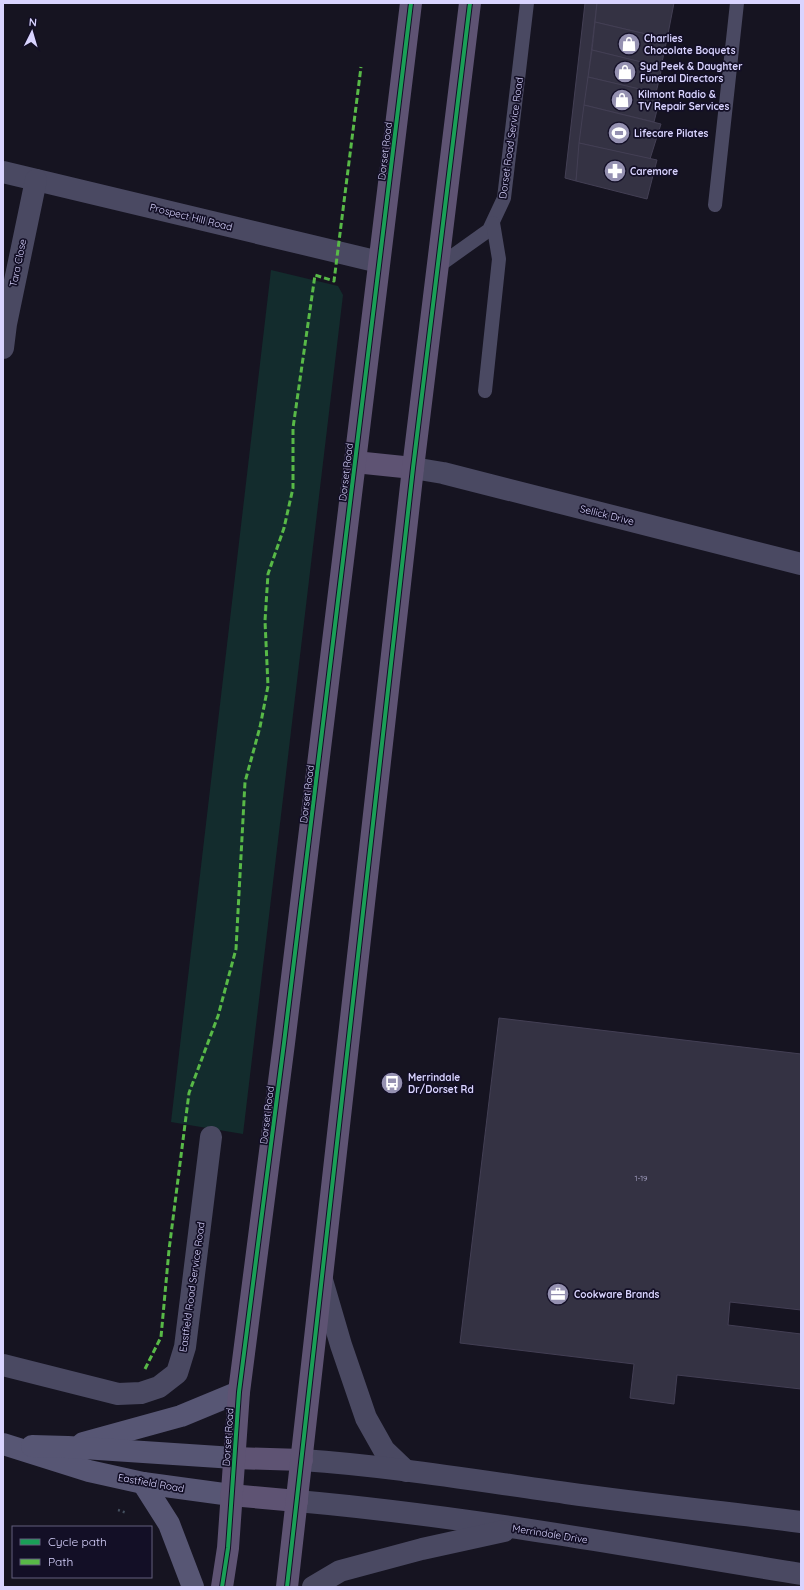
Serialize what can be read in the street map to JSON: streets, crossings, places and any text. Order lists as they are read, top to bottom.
{
  "streets": {
    "main road": ["Dorset Road", "Eastfield Road"],
    "street": [
      "Prospect Hill Road",
      "Tara Close",
      "Sellick Drive",
      "Eastfield Road Service Road",
      "Merrindale Drive"
    ],
    "lane": ["Dorset Road Service Road"]
  },
  "crossings": [
    ["Dorset Road", "Prospect Hill Road"],
    ["Dorset Road", "Eastfield Road"],
    ["Prospect Hill Road", "Tara Close"],
    ["Eastfield Road", "Merrindale Drive"]
  ],
  "places": {
    "shop": ["Charlies Chocolate Boquets", "Syd Peek & Daughter Funeral Directors", "Kilmont Radio & TV Repair Services"],
    "sports": ["Lifecare Pilates"],
    "pharmacy": ["Caremore"],
    "bus stop": ["Merrindale Dr/Dorset Rd"],
    "office": ["Cookware Brands"]
  },
  "house_numbers": ["1-19"],
  "legend": ["Cycle path", "Path"],
  "north": "top"
}
